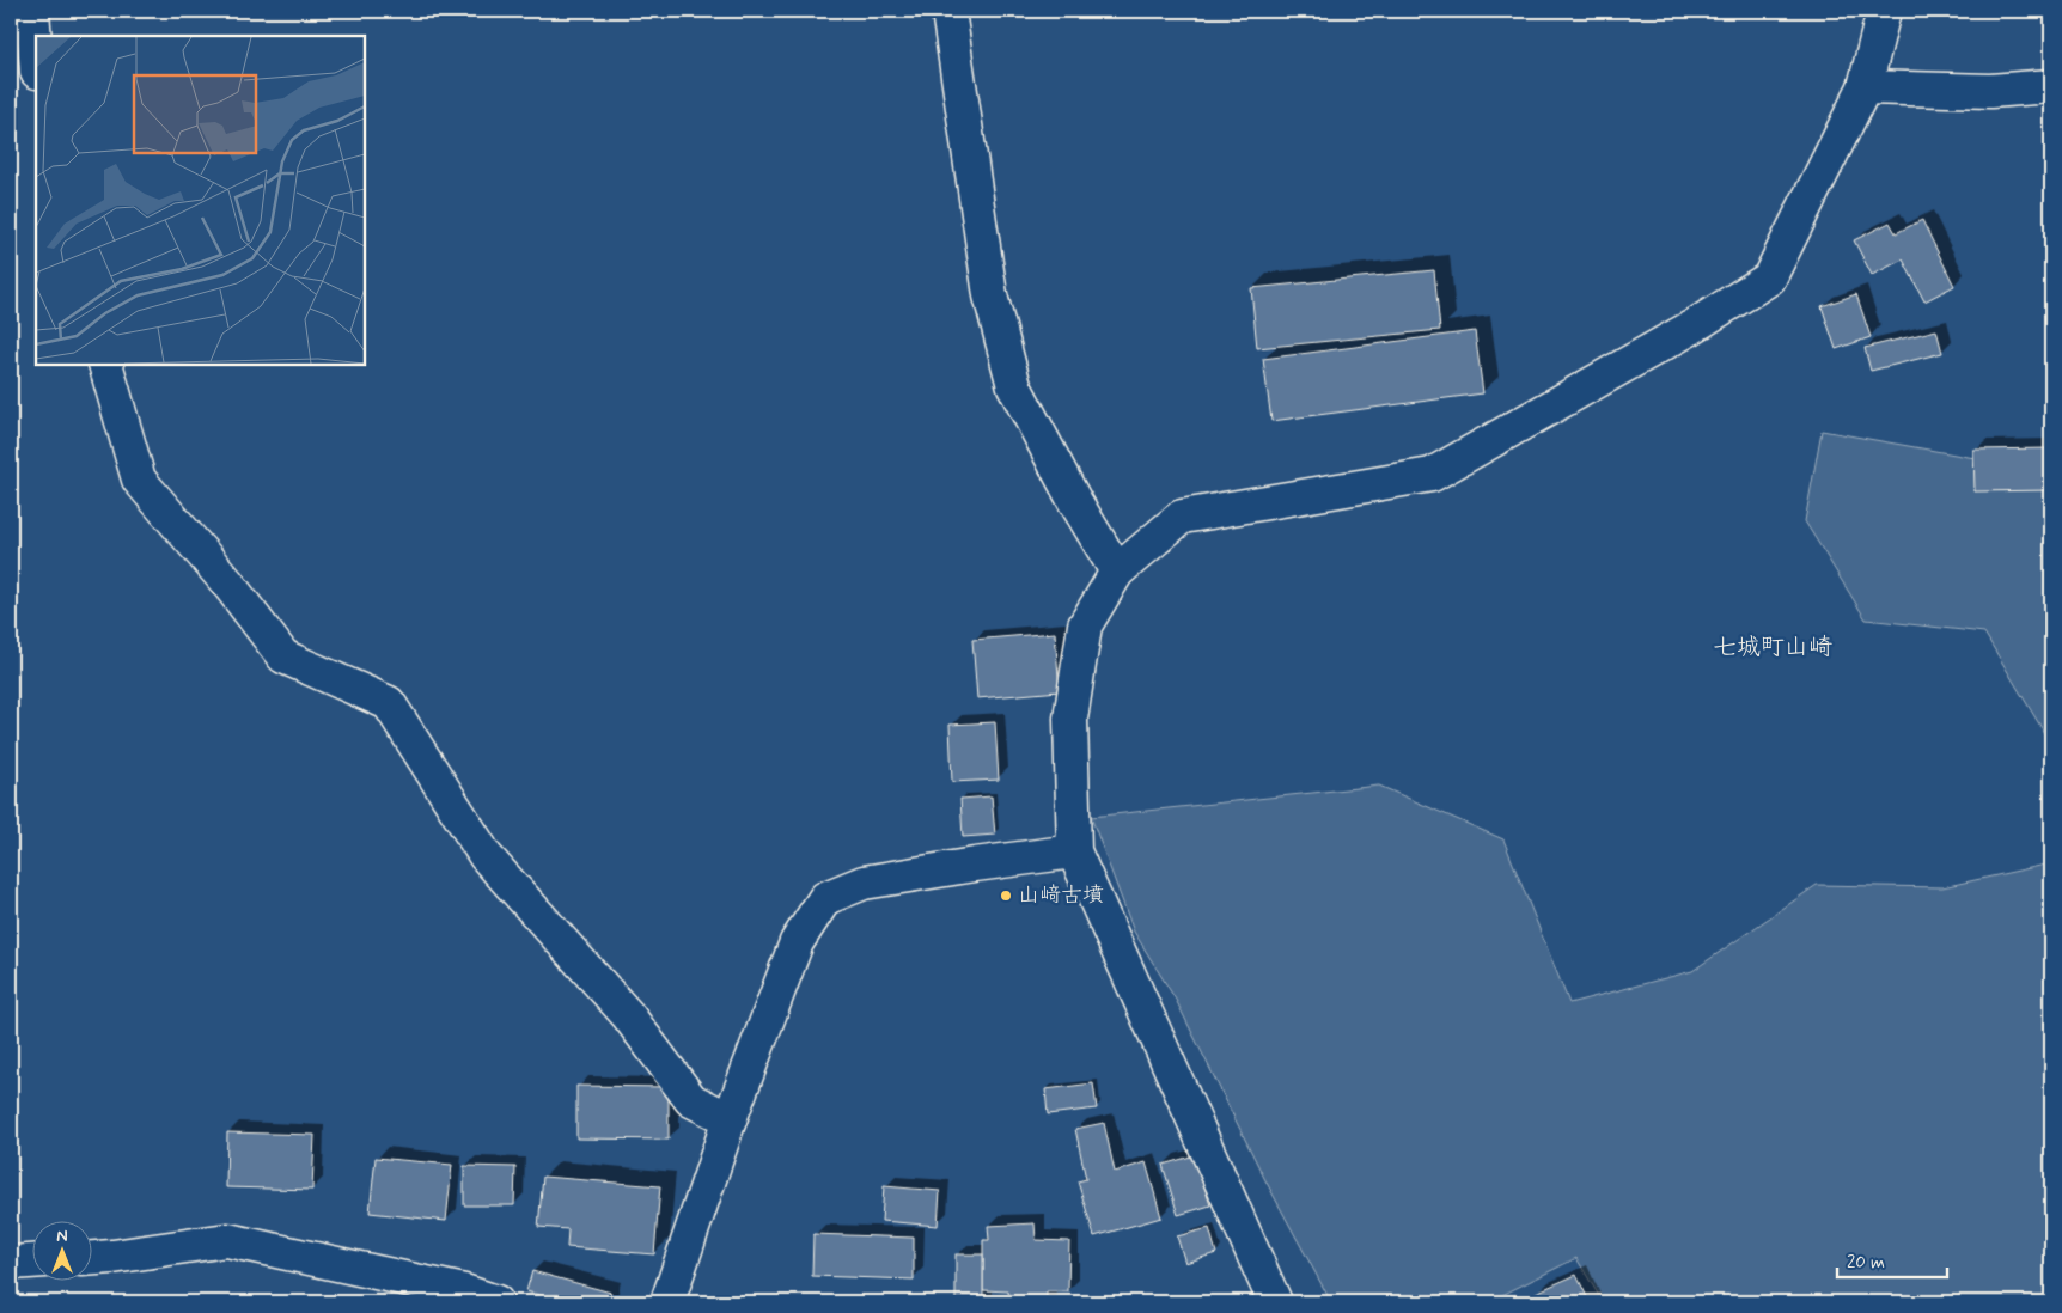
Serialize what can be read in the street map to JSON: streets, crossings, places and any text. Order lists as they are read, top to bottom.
{
  "districts": ["七城町山崎"],
  "places": ["山﨑古墳"],
  "scale_bar": "20 m",
  "north": "top"
}
